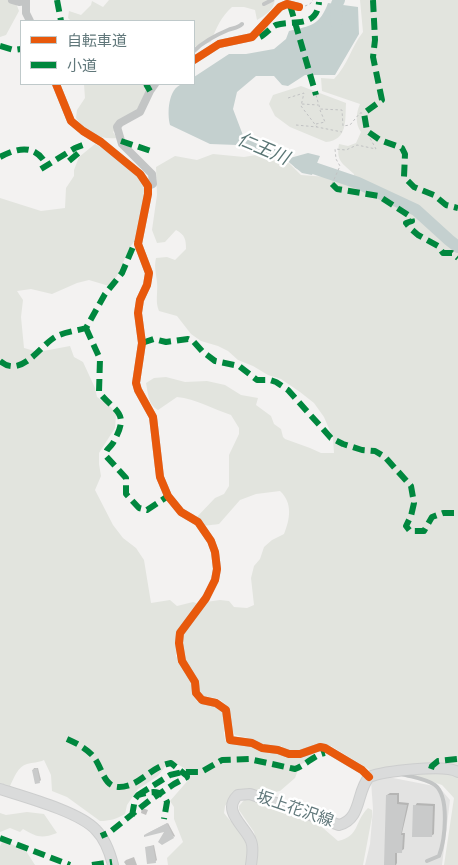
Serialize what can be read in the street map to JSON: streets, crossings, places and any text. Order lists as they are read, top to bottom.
{
  "streets": {
    "main road": ["坂上花沢線"]
  },
  "water": ["仁王川"],
  "legend": ["自転車道", "小道"]
}
